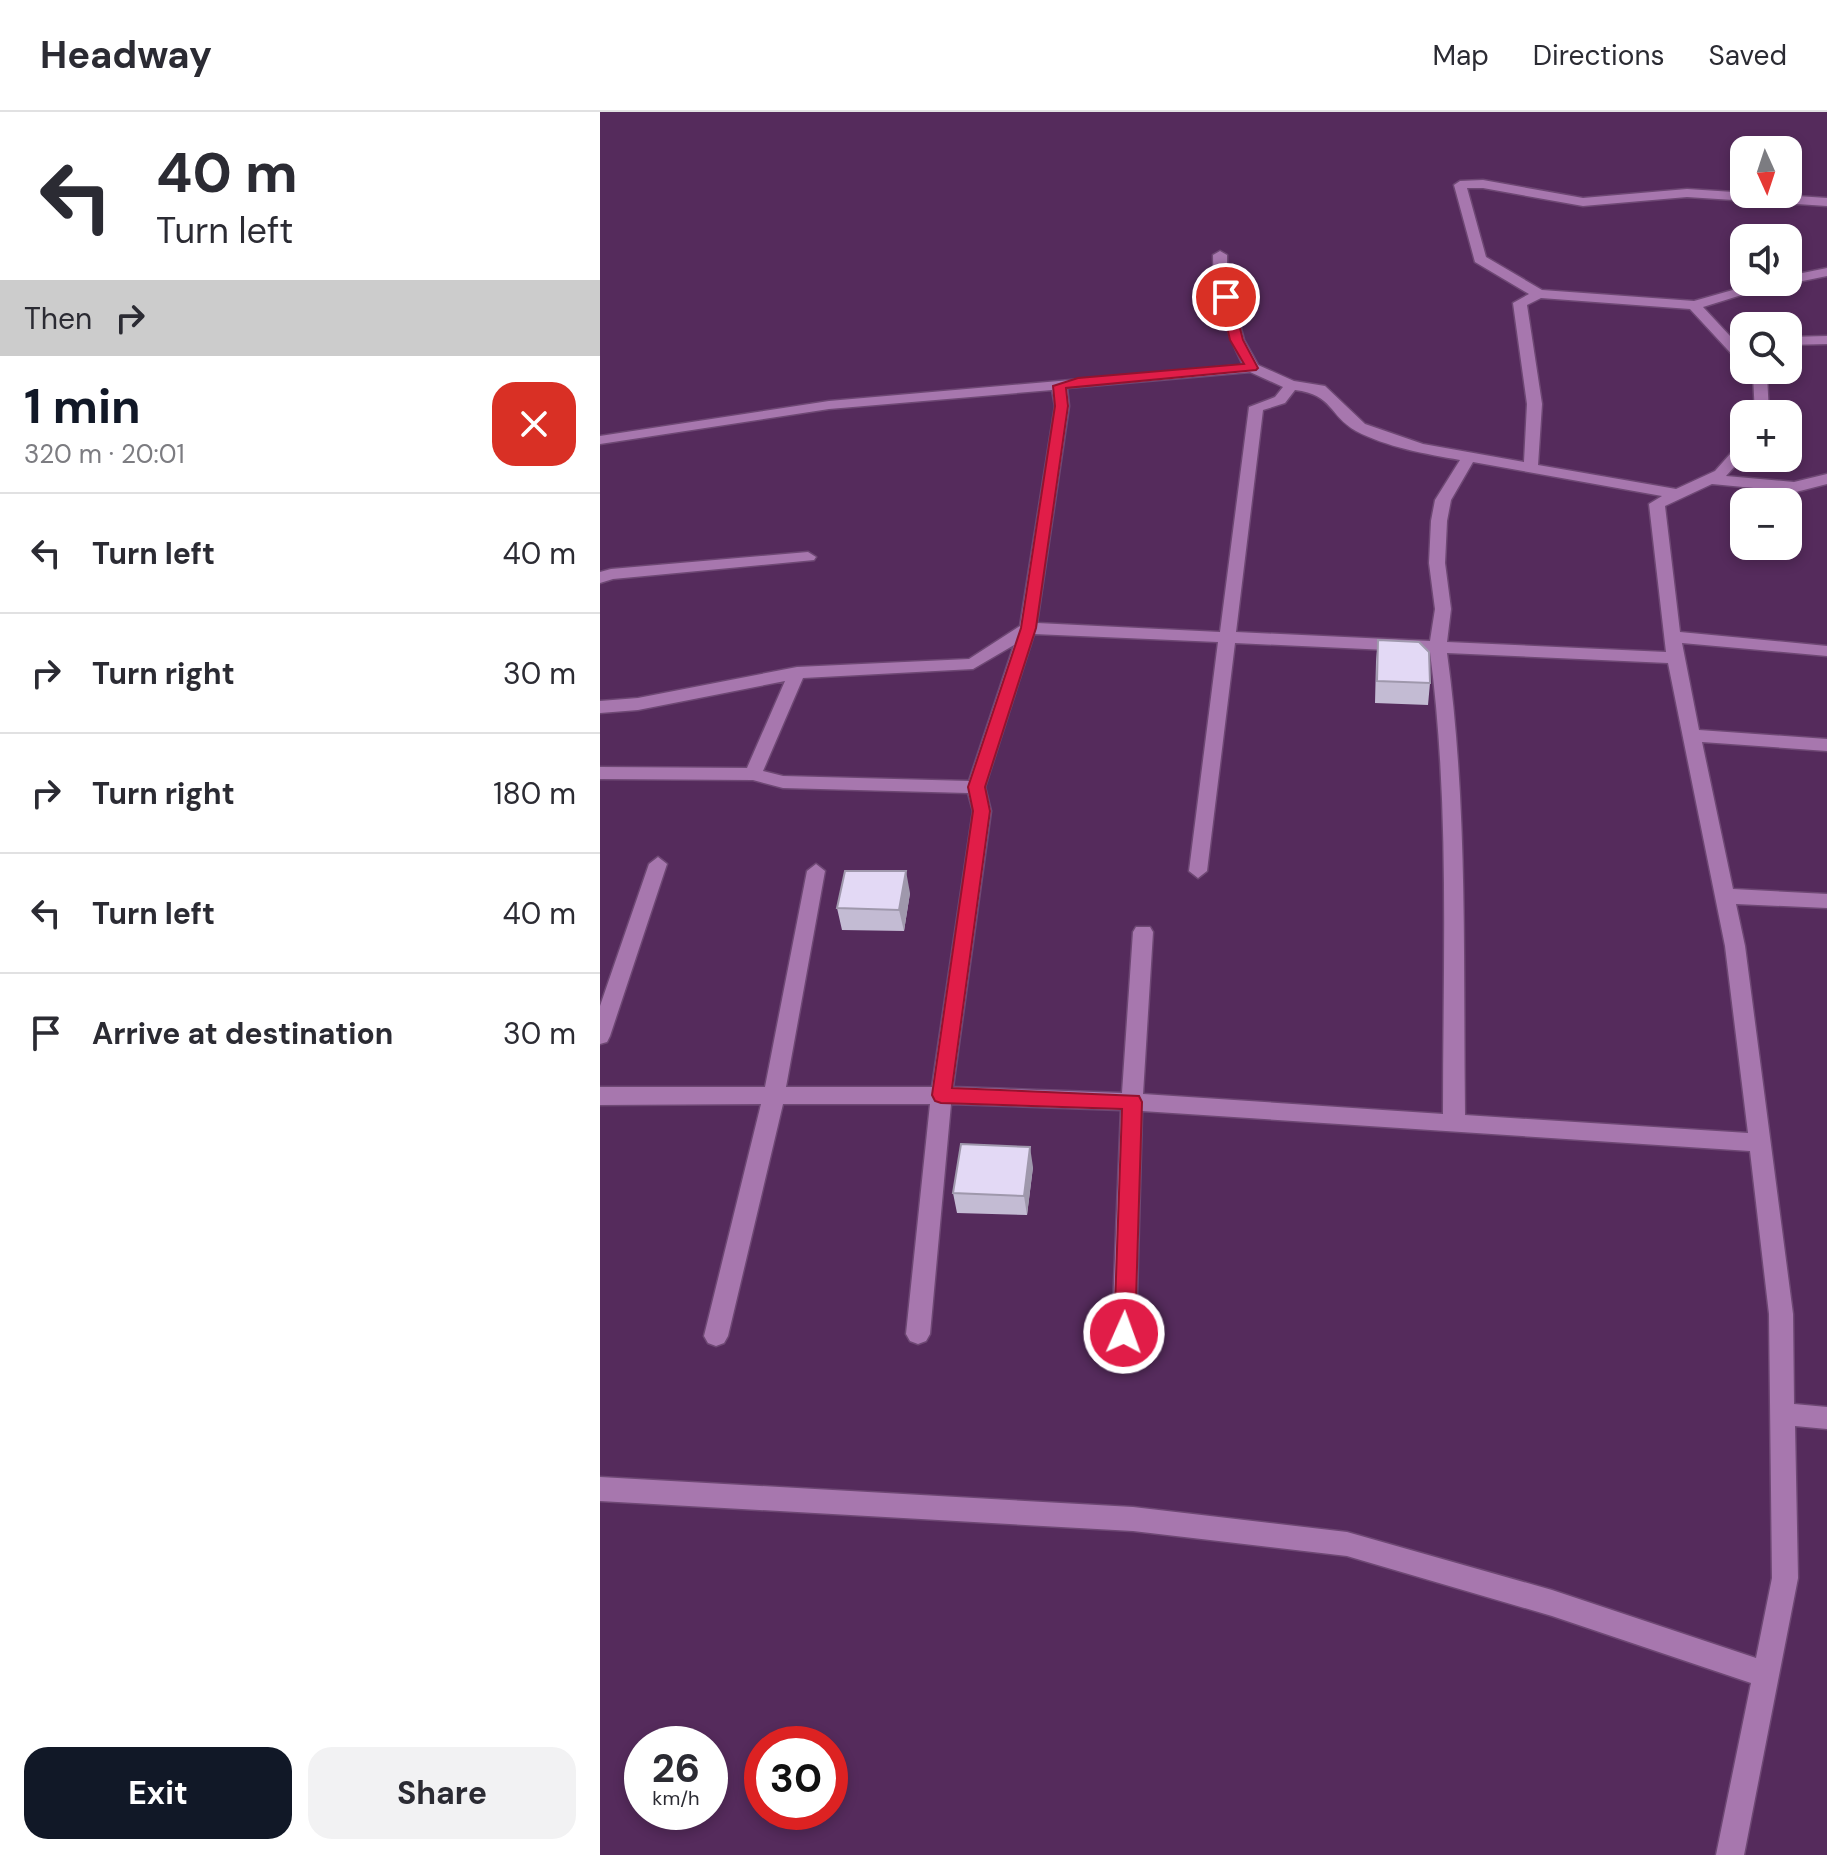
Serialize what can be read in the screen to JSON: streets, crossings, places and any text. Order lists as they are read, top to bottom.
{
  "north": "bottom",
  "page": {
    "header": "Headway",
    "nav": ["Map", "Directions", "Saved"],
    "turn": ["40 m", "Turn left"],
    "map_buttons": ["+", "−"],
    "then": "Then",
    "heading": ["1 min", "320 m · 20:01"],
    "list": [
      {
        "name": "Turn left",
        "value": "40 m"
      },
      {
        "name": "Turn right",
        "value": "30 m"
      },
      {
        "name": "Turn right",
        "value": "180 m"
      },
      {
        "name": "Turn left",
        "value": "40 m"
      },
      {
        "name": "Arrive at destination",
        "value": "30 m"
      }
    ],
    "speed": "26 km/h",
    "limit": "30",
    "buttons": ["Exit", "Share"]
  }
}
